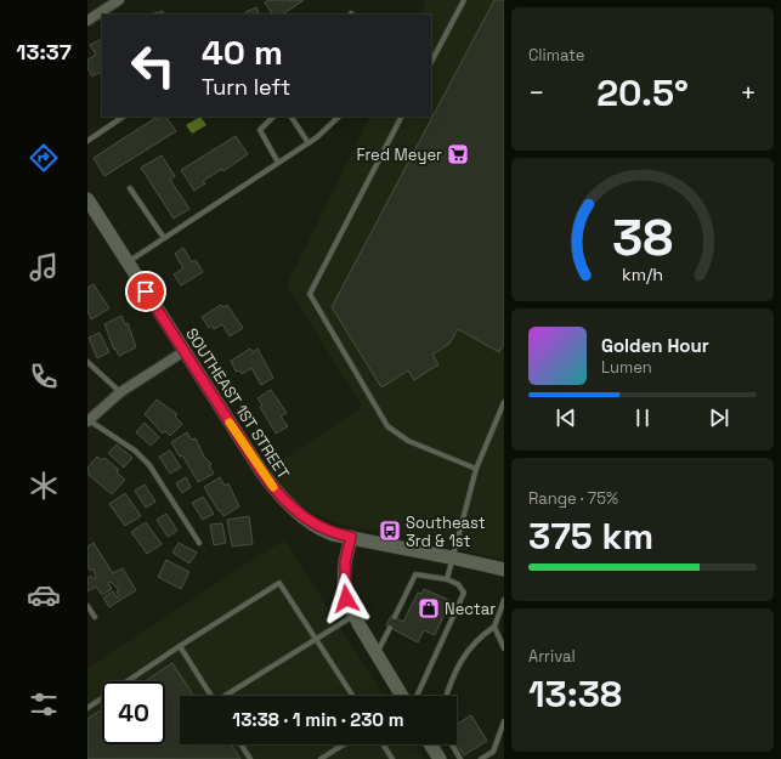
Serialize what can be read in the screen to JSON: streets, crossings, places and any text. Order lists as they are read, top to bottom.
{
  "streets": {
    "street": ["SOUTHEAST 1ST STREET"]
  },
  "places": {
    "supermarket": ["Fred Meyer"],
    "bus stop": ["Southeast 3rd & 1st"],
    "shop": ["Nectar"]
  },
  "page": {
    "tabs": "13:37",
    "tile": [
      "Climate",
      ["Range · 75%", "375 km"],
      ["Arrival", "13:38"]
    ],
    "turn": ["40 m", "Turn left"],
    "heat": ["−", "20.5°", "+"],
    "song": ["Golden Hour", "Lumen"],
    "limit": "40",
    "trip": "13:38 · 1 min · 230 m",
    "gauge": ["38", "km/h"]
  }
}
